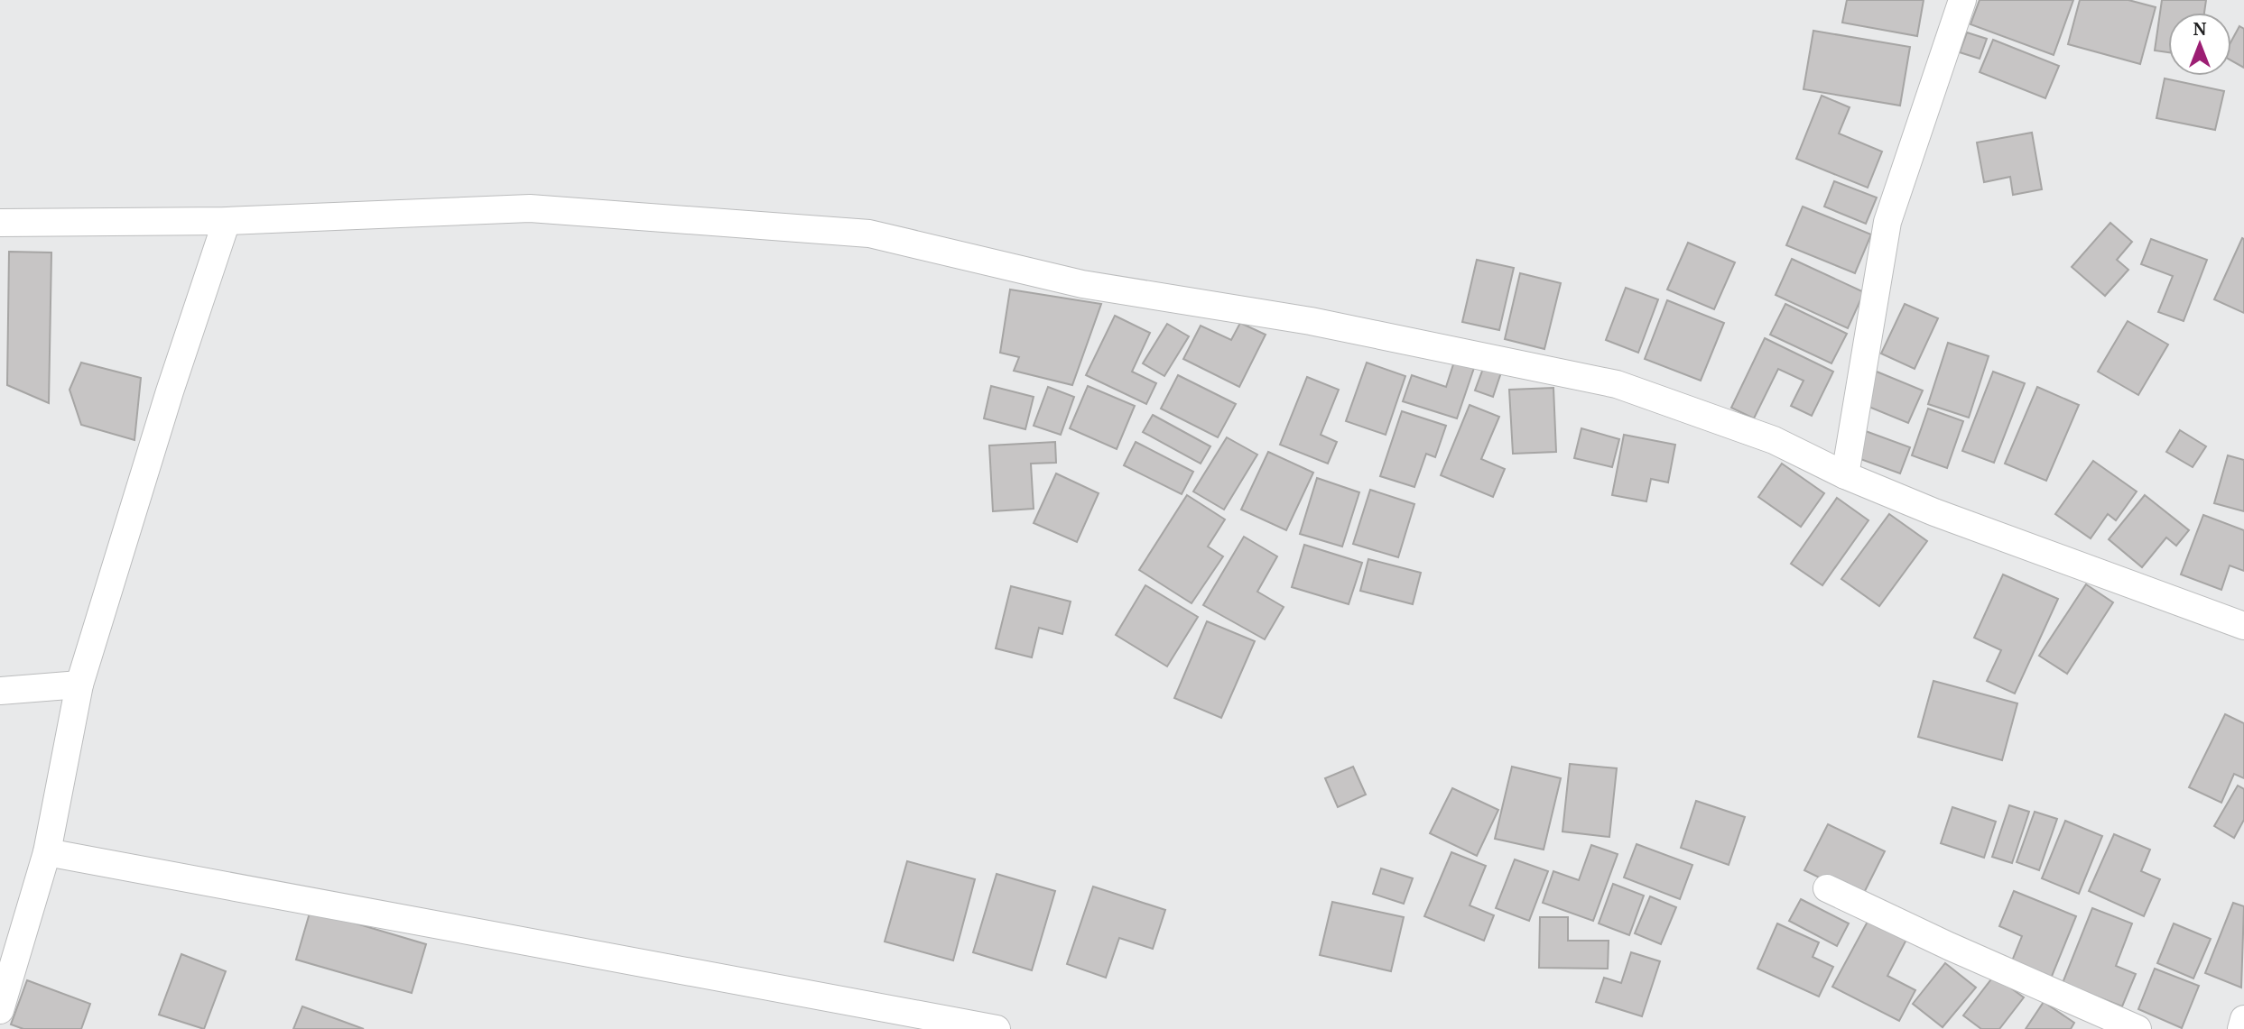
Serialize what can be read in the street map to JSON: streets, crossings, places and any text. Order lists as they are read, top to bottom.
{
  "north": "top"
}
